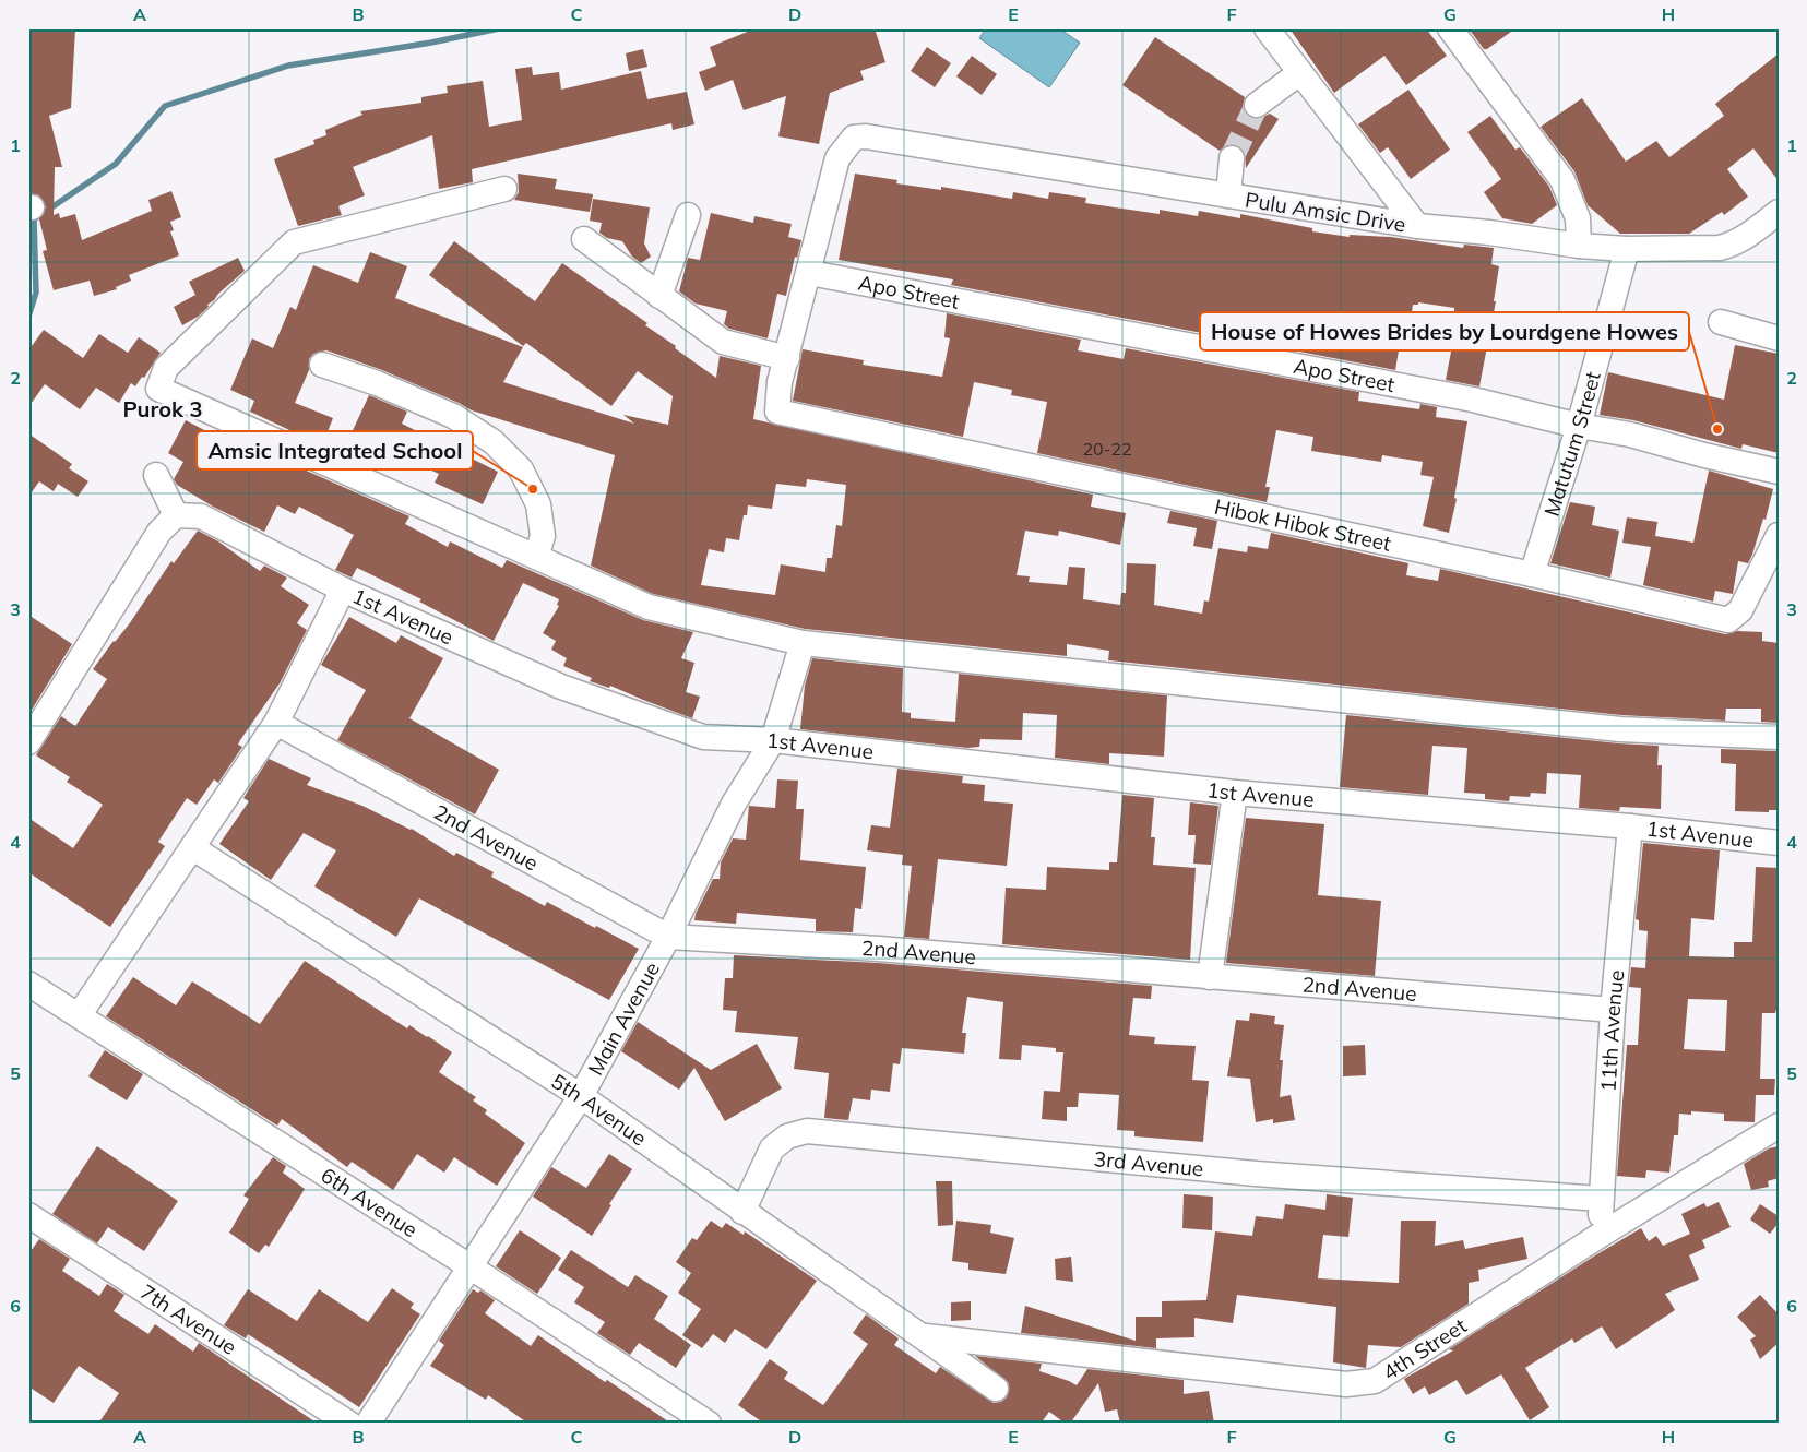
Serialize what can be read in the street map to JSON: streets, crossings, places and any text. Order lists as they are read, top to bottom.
{
  "streets": {
    "street": [
      "Pulu Amsic Drive",
      "Apo Street",
      "Matutum Street",
      "Hibok Hibok Street",
      "1st Avenue",
      "2nd Avenue",
      "Main Avenue",
      "11th Avenue",
      "5th Avenue",
      "3rd Avenue",
      "6th Avenue",
      "7th Avenue",
      "4th Street"
    ]
  },
  "crossings": [
    ["Pulu Amsic Drive", "Apo Street"],
    ["Pulu Amsic Drive", "Matutum Street"],
    ["Apo Street", "Matutum Street"],
    ["Matutum Street", "Hibok Hibok Street"],
    ["1st Avenue", "Main Avenue"],
    ["1st Avenue", "11th Avenue"],
    ["2nd Avenue", "Main Avenue"],
    ["2nd Avenue", "11th Avenue"],
    ["Main Avenue", "5th Avenue"],
    ["Main Avenue", "6th Avenue"],
    ["11th Avenue", "3rd Avenue"],
    ["11th Avenue", "4th Street"],
    ["5th Avenue", "3rd Avenue"],
    ["5th Avenue", "4th Street"]
  ],
  "districts": ["Purok 3"],
  "places": ["House of Howes Brides by Lourdgene Howes", "Amsic Integrated School"],
  "house_numbers": ["20-22"],
  "grid": {
    "columns": [
      "A",
      "B",
      "C",
      "D",
      "E",
      "F",
      "G",
      "H"
    ],
    "rows": [
      "1",
      "2",
      "3",
      "4",
      "5",
      "6"
    ]
  }
}
